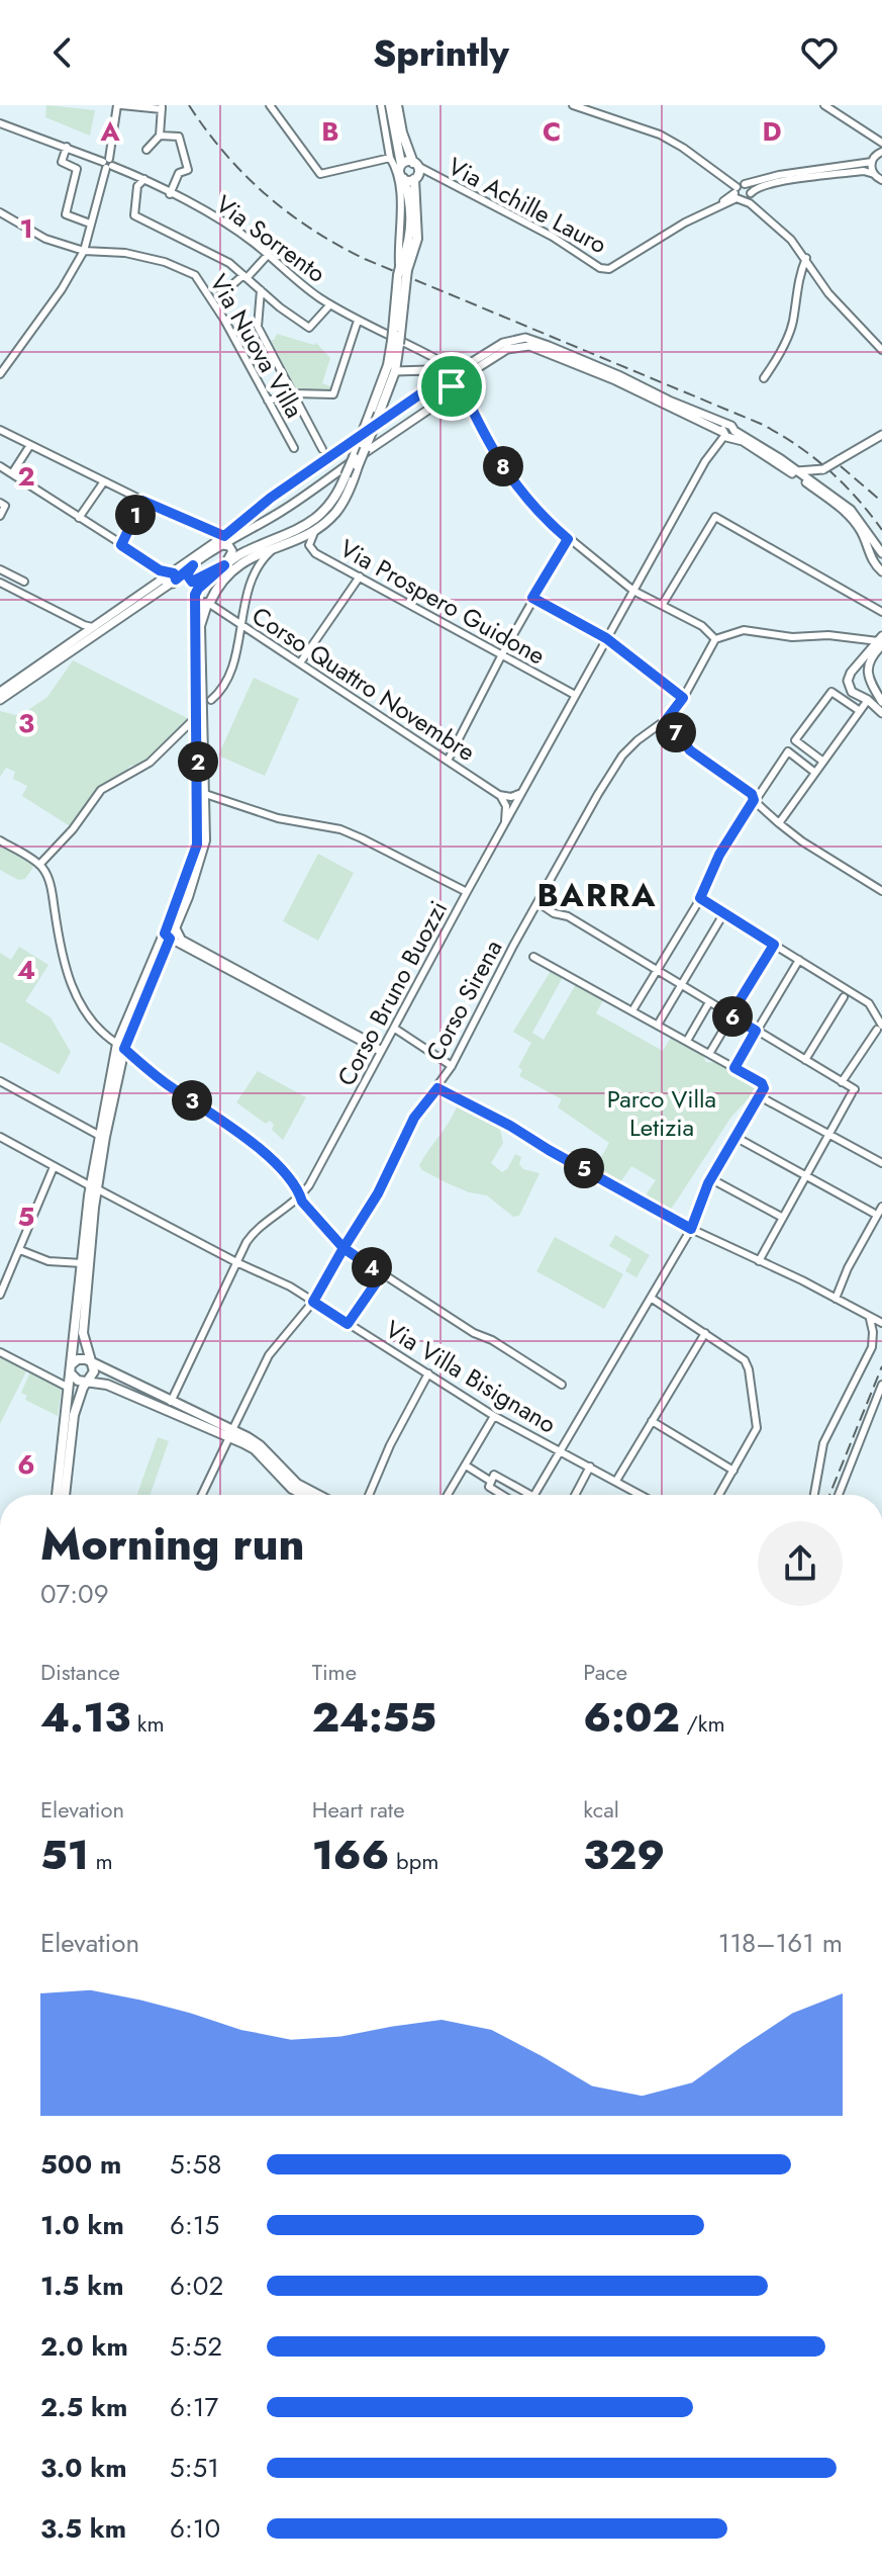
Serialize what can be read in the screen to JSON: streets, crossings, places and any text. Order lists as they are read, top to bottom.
{
  "streets": {
    "street": [
      "Via Achille Lauro",
      "Via Sorrento",
      "Via Nuova Villa",
      "Via Prospero Guidone",
      "Corso Quattro Novembre",
      "Corso Bruno Buozzi",
      "Corso Sirena",
      "Via Villa Bisignano"
    ]
  },
  "crossings": [
    ["Via Prospero Guidone", "Corso Bruno Buozzi"],
    ["Corso Bruno Buozzi", "Via Villa Bisignano"],
    ["Corso Sirena", "Via Villa Bisignano"]
  ],
  "districts": ["BARRA"],
  "parks": ["Parco Villa Letizia"],
  "page": {
    "header": "Sprintly",
    "pins": [
      "8",
      "1",
      "7",
      "2",
      "6",
      "3",
      "5",
      "4"
    ],
    "heading": ["Morning run", "07:09"],
    "stats": [
      ["Distance", "4.13 km"],
      ["Time", "24:55"],
      ["Pace", "6:02 /km"],
      ["Elevation", "51 m"],
      ["Heart rate", "166 bpm"],
      ["kcal", "329"]
    ],
    "chart": ["Elevation", "118–161 m"],
    "list": [
      {
        "name": "500 m",
        "note": "5:58"
      },
      {
        "name": "1.0 km",
        "note": "6:15"
      },
      {
        "name": "1.5 km",
        "note": "6:02"
      },
      {
        "name": "2.0 km",
        "note": "5:52"
      },
      {
        "name": "2.5 km",
        "note": "6:17"
      },
      {
        "name": "3.0 km",
        "note": "5:51"
      },
      {
        "name": "3.5 km",
        "note": "6:10"
      }
    ]
  },
  "grid": {
    "columns": [
      "A",
      "B",
      "C",
      "D"
    ],
    "rows": [
      "1",
      "2",
      "3",
      "4",
      "5",
      "6"
    ]
  }
}
